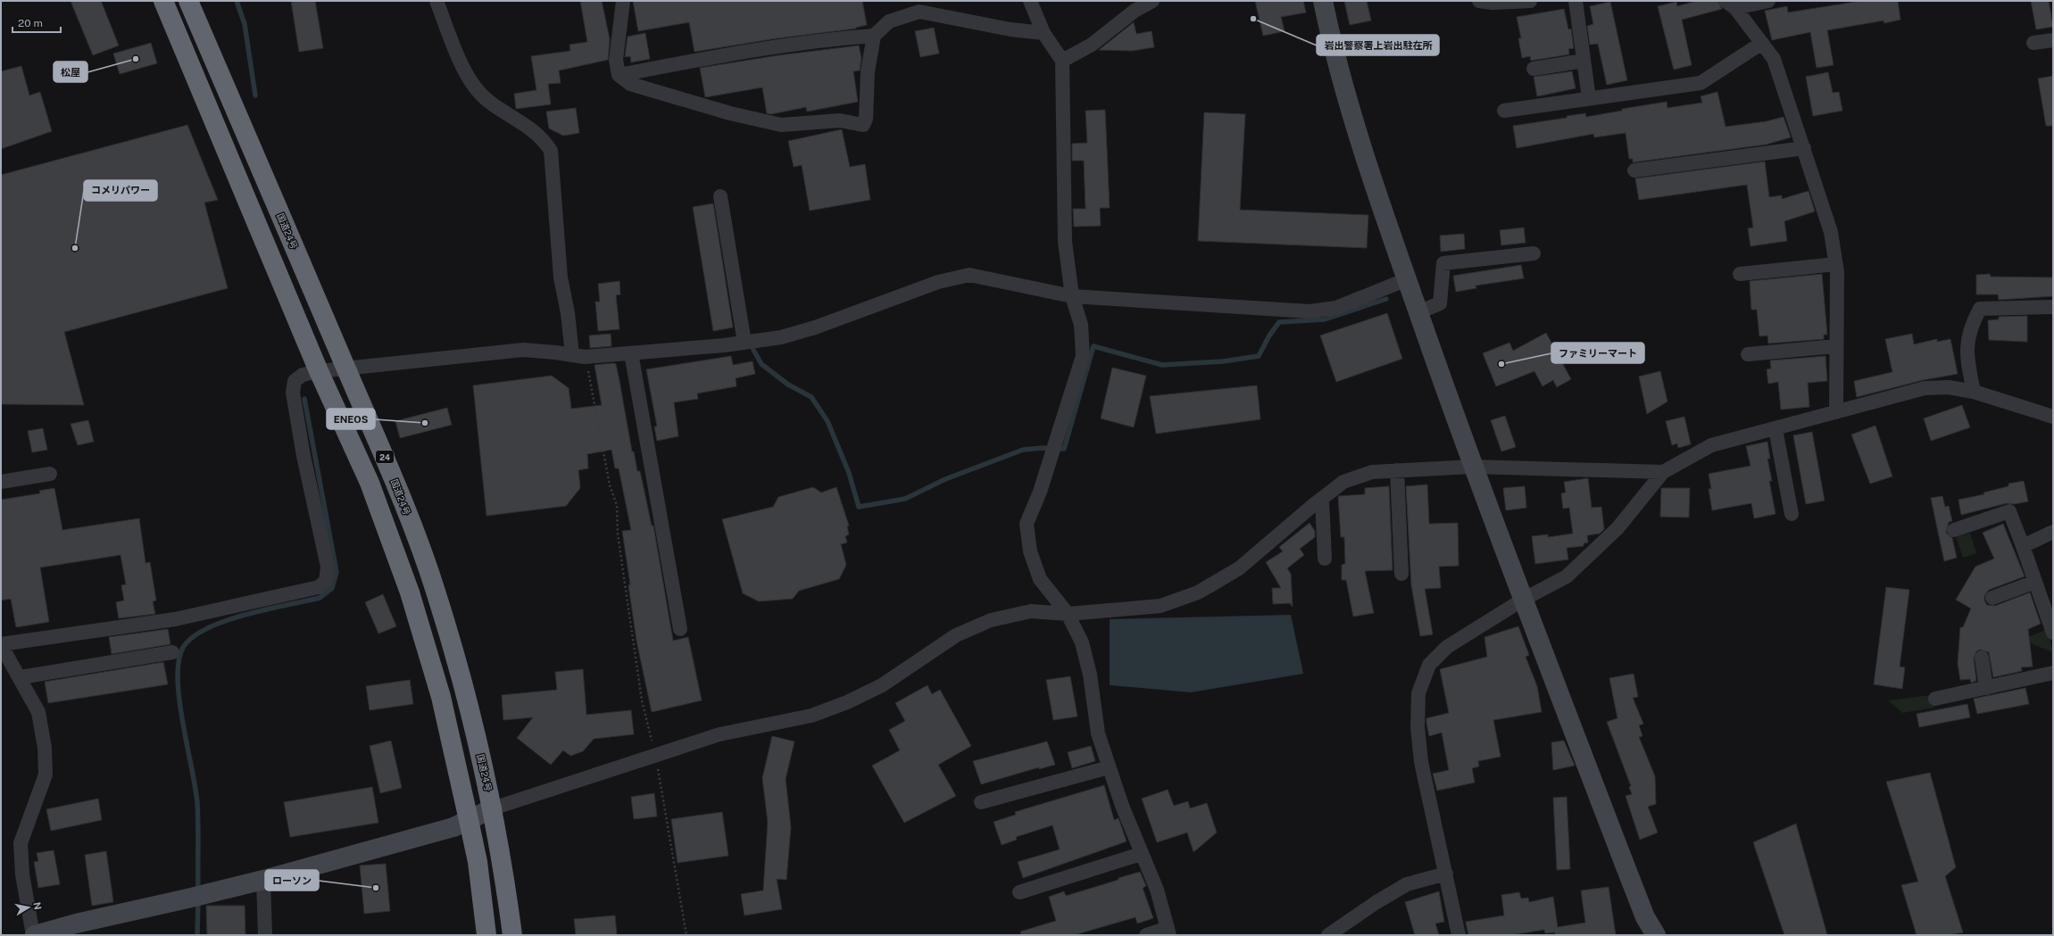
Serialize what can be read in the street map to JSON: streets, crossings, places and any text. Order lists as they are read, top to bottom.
{
  "streets": {
    "highway": ["国道24号", "24"]
  },
  "places": [
    "岩出警察署上岩出駐在所",
    "松屋",
    "コメリパワー",
    "ファミリーマート",
    "ENEOS",
    "ローソン"
  ],
  "scale_bar": "20 m",
  "north": "right"
}
